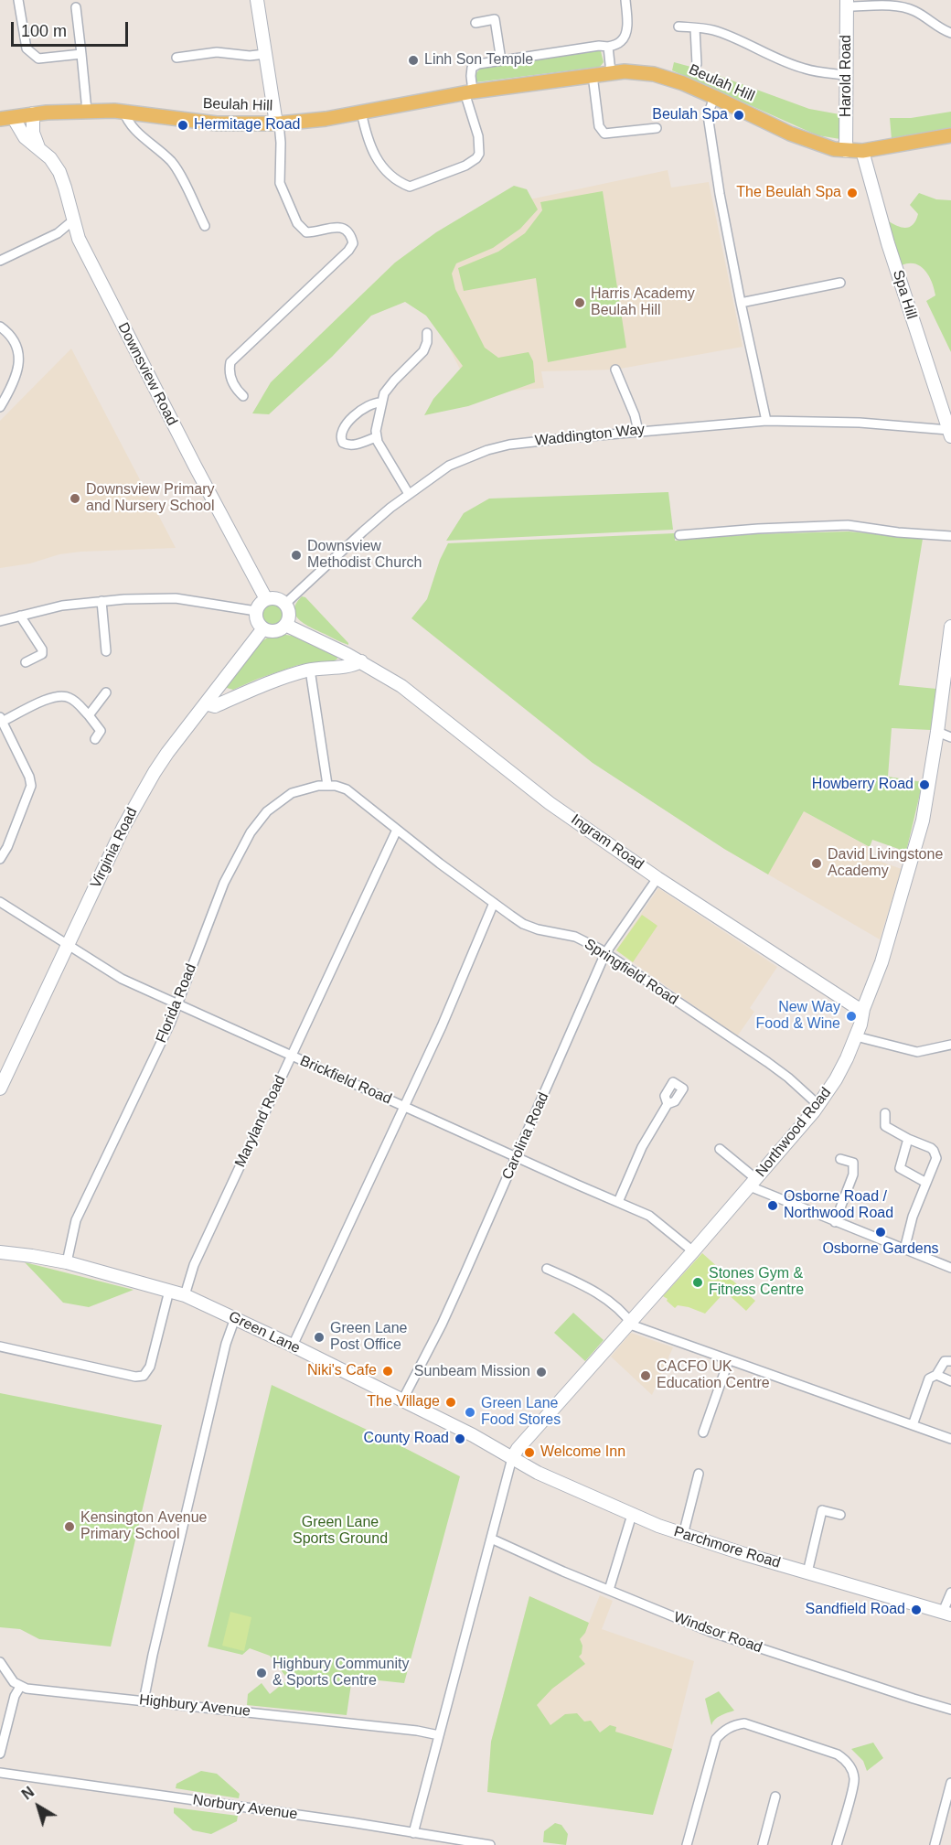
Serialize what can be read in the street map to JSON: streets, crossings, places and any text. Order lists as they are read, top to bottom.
{
  "streets": {
    "main road": ["Beulah Hill"],
    "street": [
      "Harold Road",
      "Spa Hill",
      "Downsview Road",
      "Waddington Way",
      "Ingram Road",
      "Virginia Road",
      "Springfield Road",
      "Florida Road",
      "Brickfield Road",
      "Maryland Road",
      "Northwood Road",
      "Carolina Road",
      "Green Lane",
      "Parchmore Road",
      "Windsor Road",
      "Highbury Avenue",
      "Norbury Avenue"
    ]
  },
  "crossings": [
    ["Harold Road", "Beulah Hill"],
    ["Beulah Hill", "Spa Hill"],
    ["Beulah Hill", "Downsview Road"],
    ["Spa Hill", "Waddington Way"],
    ["Downsview Road", "Waddington Way"],
    ["Downsview Road", "Ingram Road"],
    ["Downsview Road", "Virginia Road"],
    ["Waddington Way", "Ingram Road"],
    ["Waddington Way", "Virginia Road"],
    ["Ingram Road", "Virginia Road"],
    ["Ingram Road", "Northwood Road"],
    ["Ingram Road", "Carolina Road"],
    ["Virginia Road", "Brickfield Road"],
    ["Springfield Road", "Florida Road"],
    ["Springfield Road", "Maryland Road"],
    ["Springfield Road", "Northwood Road"],
    ["Springfield Road", "Carolina Road"],
    ["Florida Road", "Brickfield Road"],
    ["Florida Road", "Green Lane"],
    ["Brickfield Road", "Maryland Road"],
    ["Brickfield Road", "Northwood Road"],
    ["Brickfield Road", "Carolina Road"],
    ["Maryland Road", "Green Lane"],
    ["Northwood Road", "Green Lane"],
    ["Northwood Road", "Parchmore Road"],
    ["Carolina Road", "Green Lane"],
    ["Green Lane", "Parchmore Road"]
  ],
  "parks": ["Green Lane Sports Ground"],
  "places": [
    "Linh Son Temple",
    "Beulah Spa",
    "Hermitage Road",
    "The Beulah Spa",
    "Harris Academy Beulah Hill",
    "Downsview Primary and Nursery School",
    "Downsview Methodist Church",
    "Howberry Road",
    "David Livingstone Academy",
    "New Way Food & Wine",
    "Osborne Road / Northwood Road",
    "Osborne Gardens",
    "Stones Gym & Fitness Centre",
    "Green Lane Post Office",
    "Niki's Cafe",
    "Sunbeam Mission",
    "CACFO UK Education Centre",
    "The Village",
    "Green Lane Food Stores",
    "County Road",
    "Welcome Inn",
    "Kensington Avenue Primary School",
    "Sandfield Road",
    "Highbury Community & Sports Centre"
  ],
  "scale_bar": "100 m",
  "north": "top left"
}
